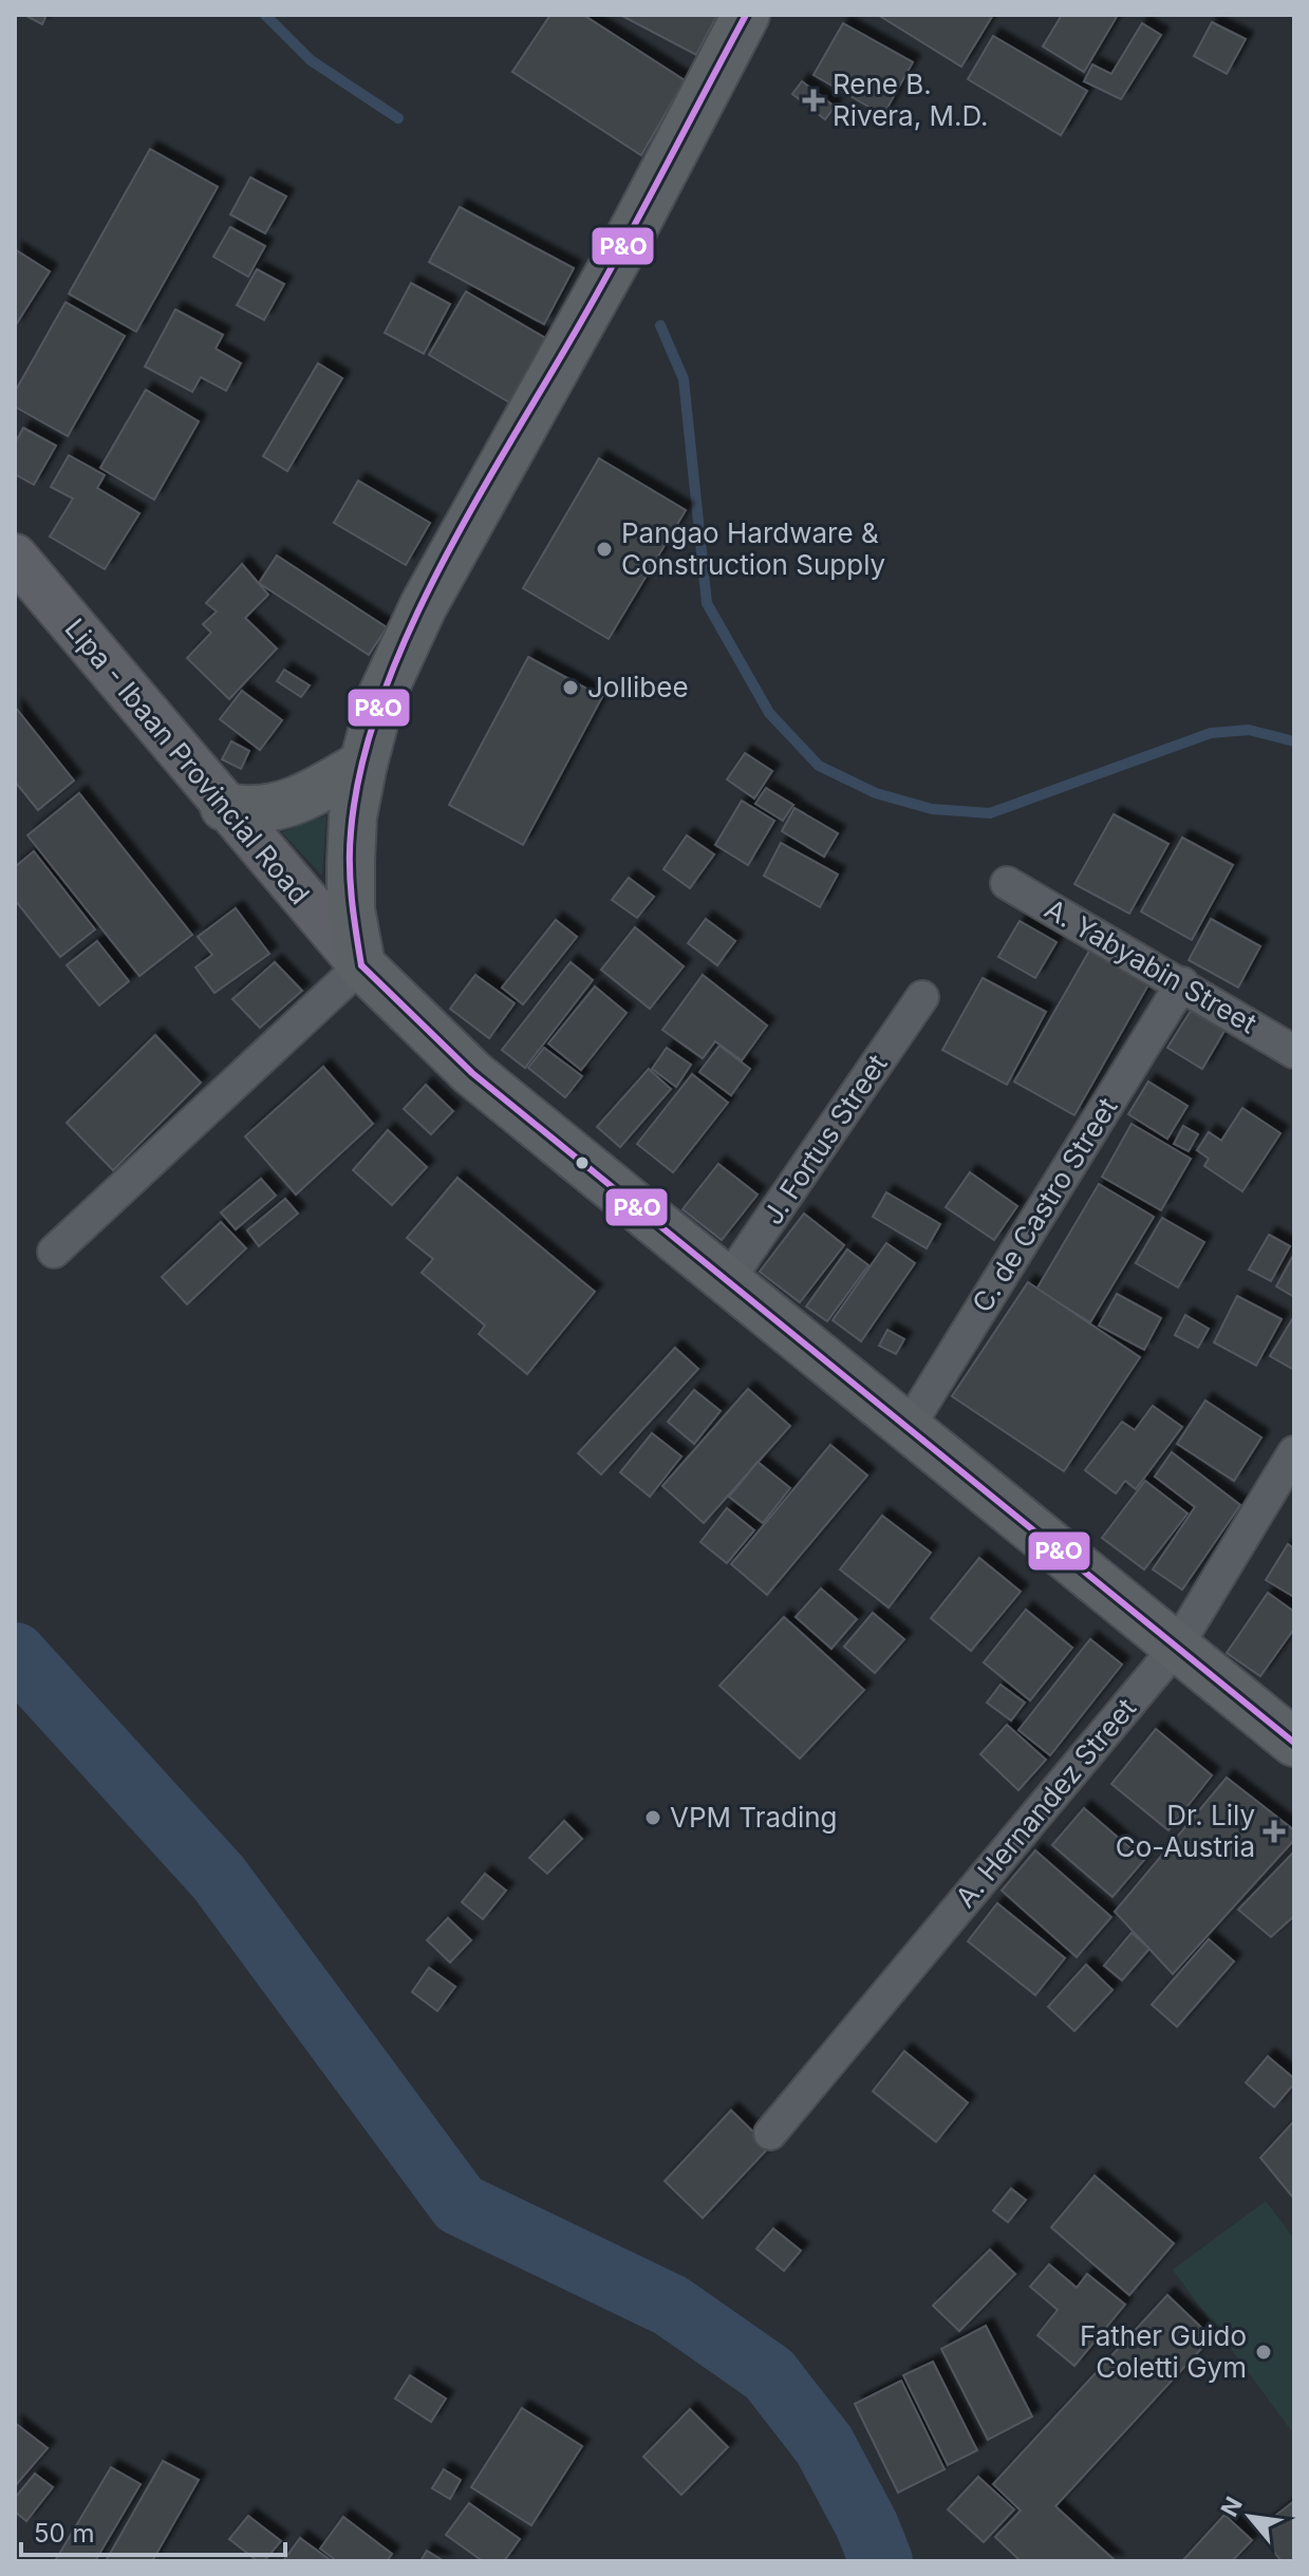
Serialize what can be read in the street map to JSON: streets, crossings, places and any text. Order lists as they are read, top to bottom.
{
  "streets": {
    "main road": ["Lipa - Ibaan Provincial Road"],
    "street": [
      "A. Yabyabin Street",
      "J. Fortus Street",
      "C. de Castro Street",
      "A. Hernandez Street"
    ]
  },
  "crossings": [
    ["A. Yabyabin Street", "C. de Castro Street"]
  ],
  "places": {
    "health": ["Rene B. Rivera, M.D.", "Dr. Lily Co-Austria"],
    "other": [
      "Pangao Hardware & Construction Supply",
      "Jollibee",
      "VPM Trading",
      "Father Guido Coletti Gym"
    ]
  },
  "lines": ["transit line P&O"],
  "scale_bar": "50 m",
  "north": "top left"
}
